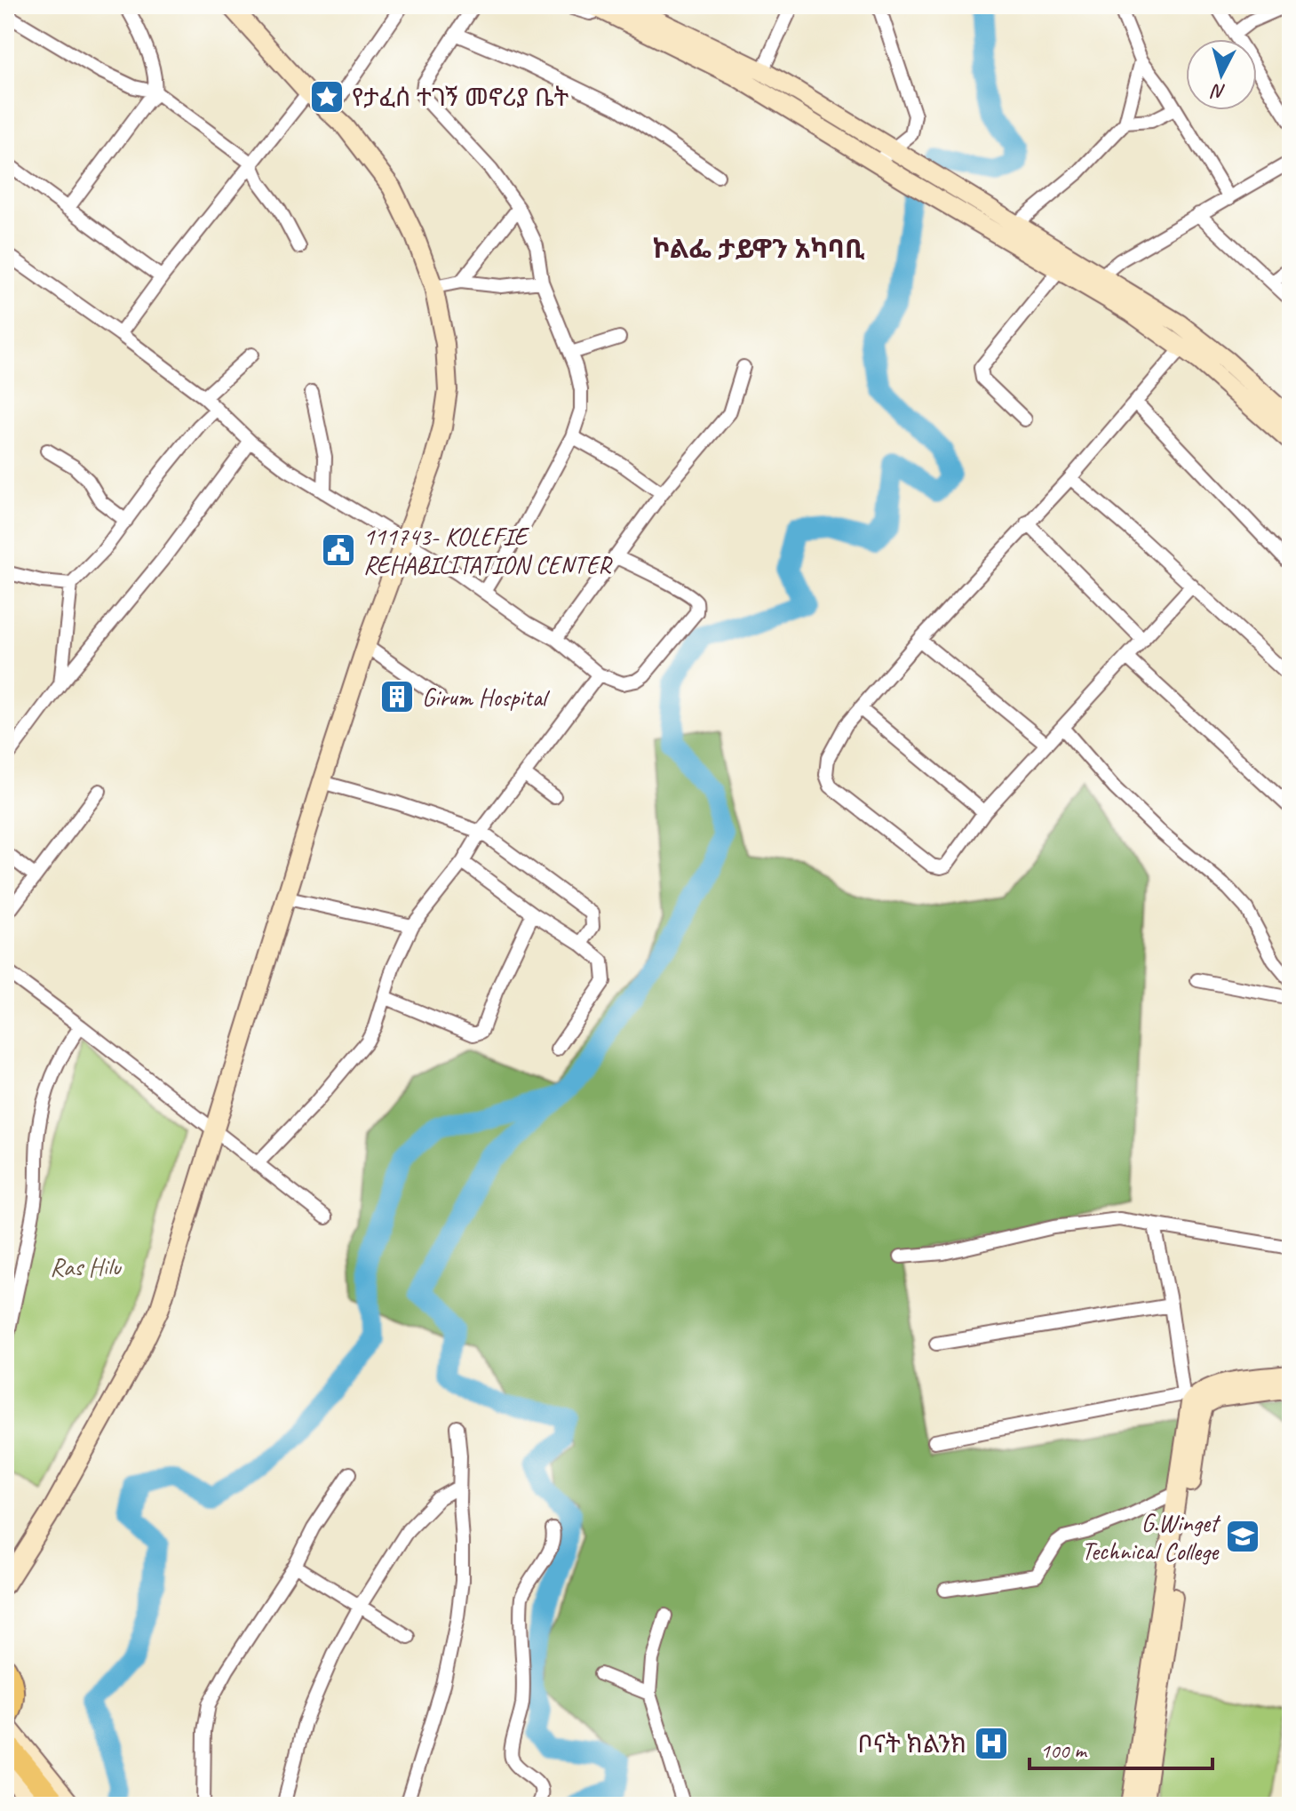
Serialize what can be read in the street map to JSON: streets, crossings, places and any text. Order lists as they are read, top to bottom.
{
  "districts": ["ኮልፌ ታይዋን አካባቢ"],
  "parks": ["Ras Hilu"],
  "places": {
    "place": ["የታፈሰ ተገኝ መኖሪያ ቤት"],
    "public building": ["111743- KOLEFIE REHABILITATION CENTER"],
    "building": ["Girum Hospital"],
    "school or university": ["G.Winget Technical College"],
    "hospital": ["ቦናት ክልንክ"]
  },
  "scale_bar": "100 m",
  "north": "bottom"
}
